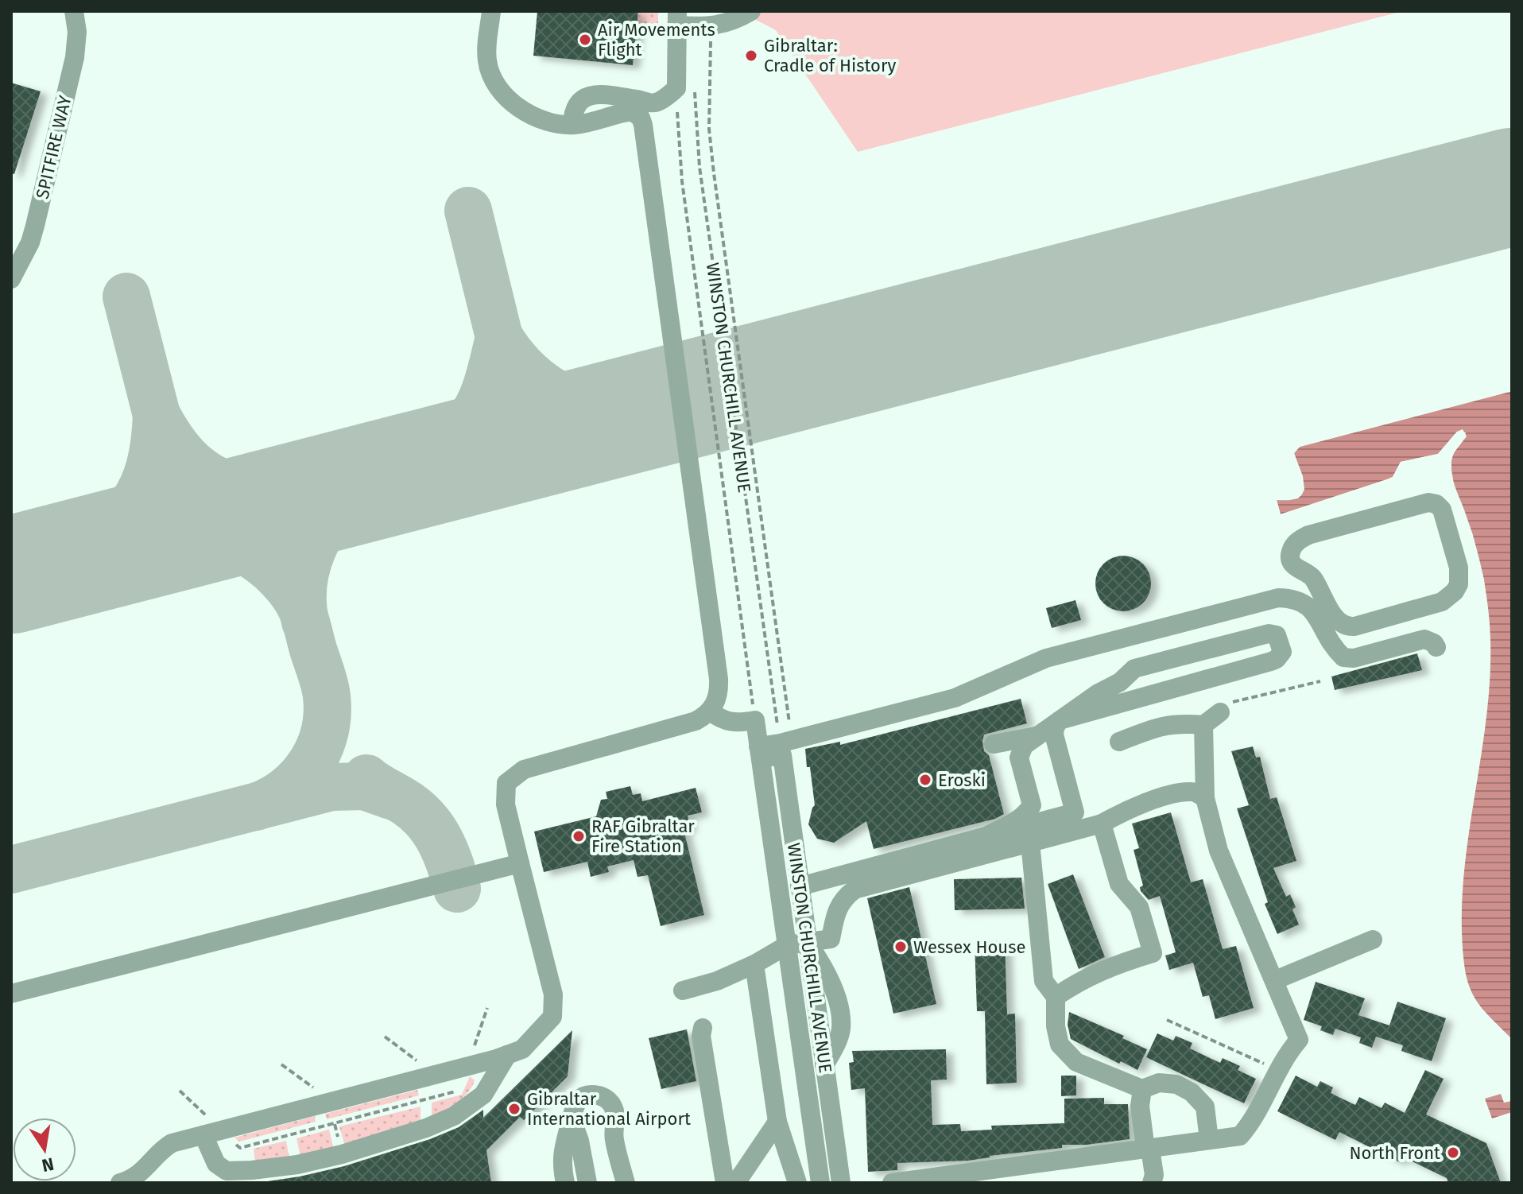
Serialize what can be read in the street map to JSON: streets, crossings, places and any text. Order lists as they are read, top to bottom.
{
  "streets": {
    "street": ["SPITFIRE WAY", "WINSTON CHURCHILL AVENUE"]
  },
  "places": [
    "Air Movements Flight",
    "Gibraltar: Cradle of History",
    "Eroski",
    "RAF Gibraltar Fire Station",
    "Wessex House",
    "Gibraltar International Airport",
    "North Front"
  ],
  "north": "bottom"
}
